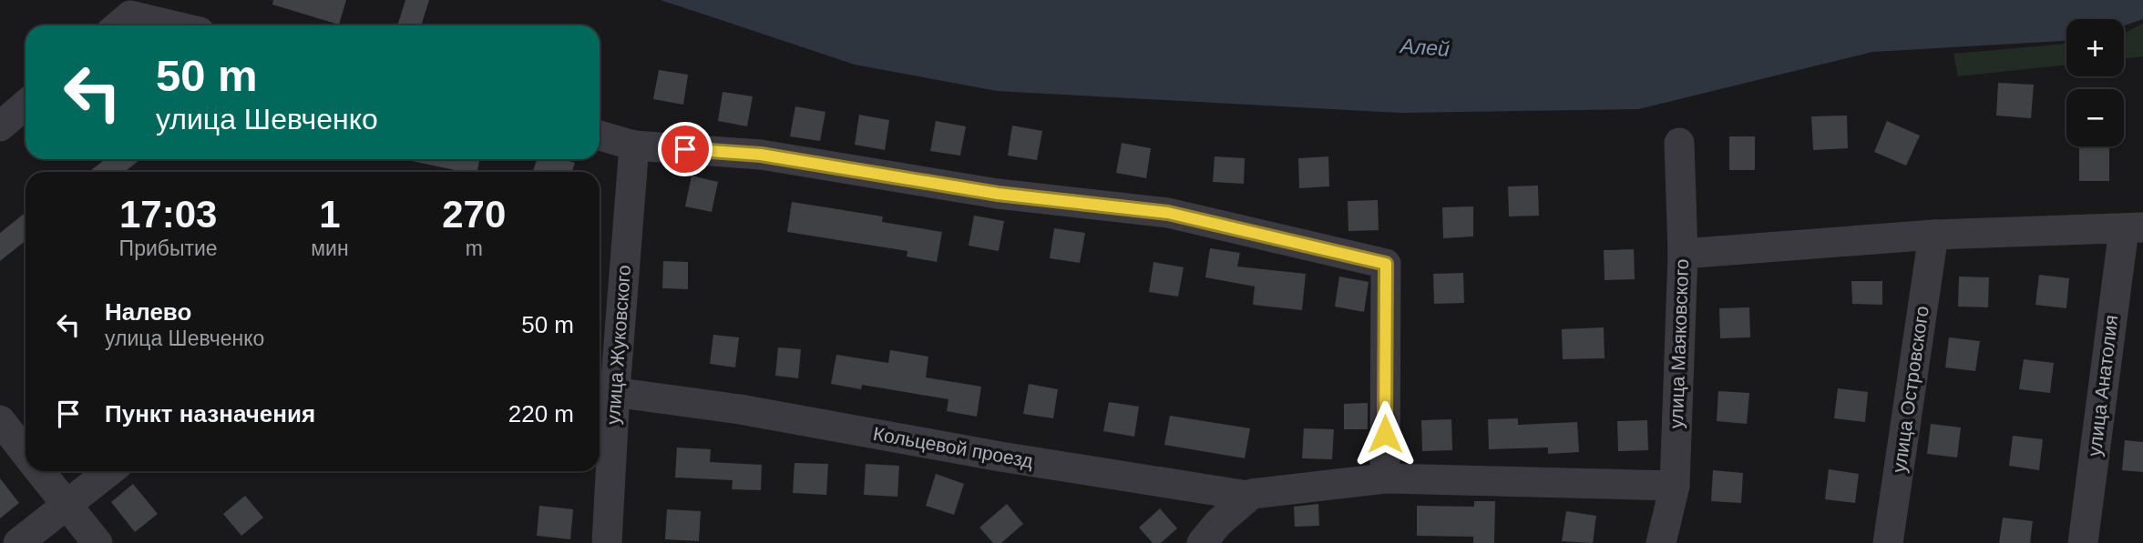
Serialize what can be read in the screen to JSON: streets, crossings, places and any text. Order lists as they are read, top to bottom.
{
  "streets": {
    "street": [
      "улица Маяковского",
      "улица Жуковского",
      "улица Анатолия",
      "улица Островского",
      "Кольцевой проезд"
    ]
  },
  "crossings": [
    ["улица Маяковского", "Кольцевой проезд"],
    ["улица Жуковского", "Кольцевой проезд"]
  ],
  "water": ["Алей"],
  "page": {
    "map_buttons": ["+", "−"],
    "turn": ["50 m", "улица Шевченко"],
    "eta": [
      "17:03",
      "Прибытие",
      "1",
      "мин",
      "270",
      "m"
    ],
    "list": [
      {
        "name": "Налево",
        "note": "улица Шевченко",
        "value": "50 m"
      },
      {
        "name": "Пункт назначения",
        "value": "220 m"
      }
    ]
  }
}
